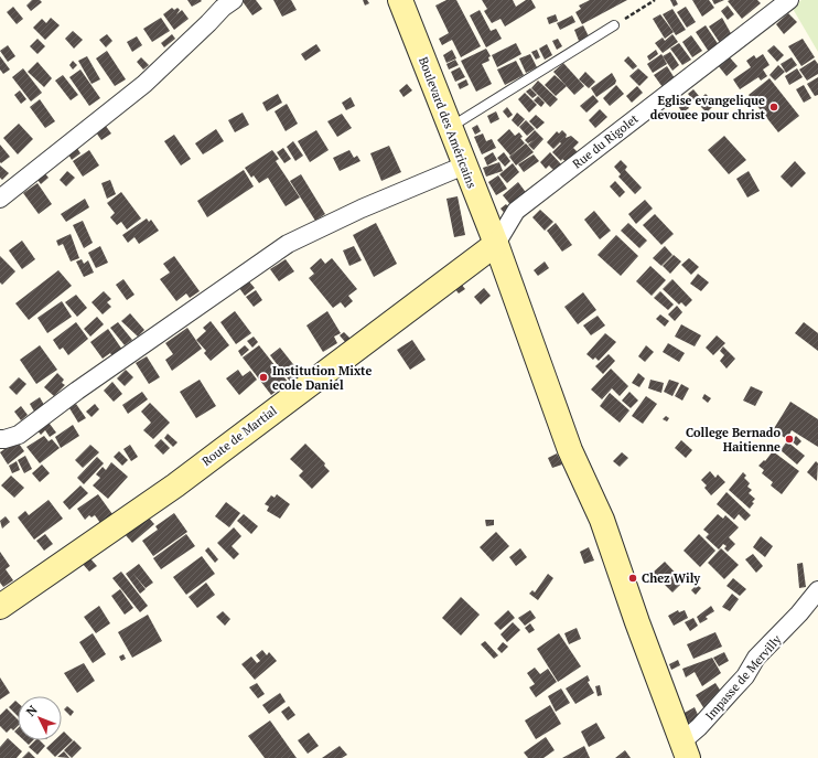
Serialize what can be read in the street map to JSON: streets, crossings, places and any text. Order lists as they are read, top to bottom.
{
  "streets": {
    "main road": ["Boulevard des Américains", "Route de Martial"],
    "street": ["Rue du Rigolet", "Impasse de Mervilly"]
  },
  "crossings": [
    ["Boulevard des Américains", "Rue du Rigolet"],
    ["Boulevard des Américains", "Route de Martial"],
    ["Boulevard des Américains", "Impasse de Mervilly"],
    ["Rue du Rigolet", "Route de Martial"]
  ],
  "places": [
    "Eglise evangelique devouee pour christ",
    "Institution Mixte ecole Daniel",
    "College Bernado Haitienne",
    "Chez Wily"
  ],
  "north": "top left"
}
